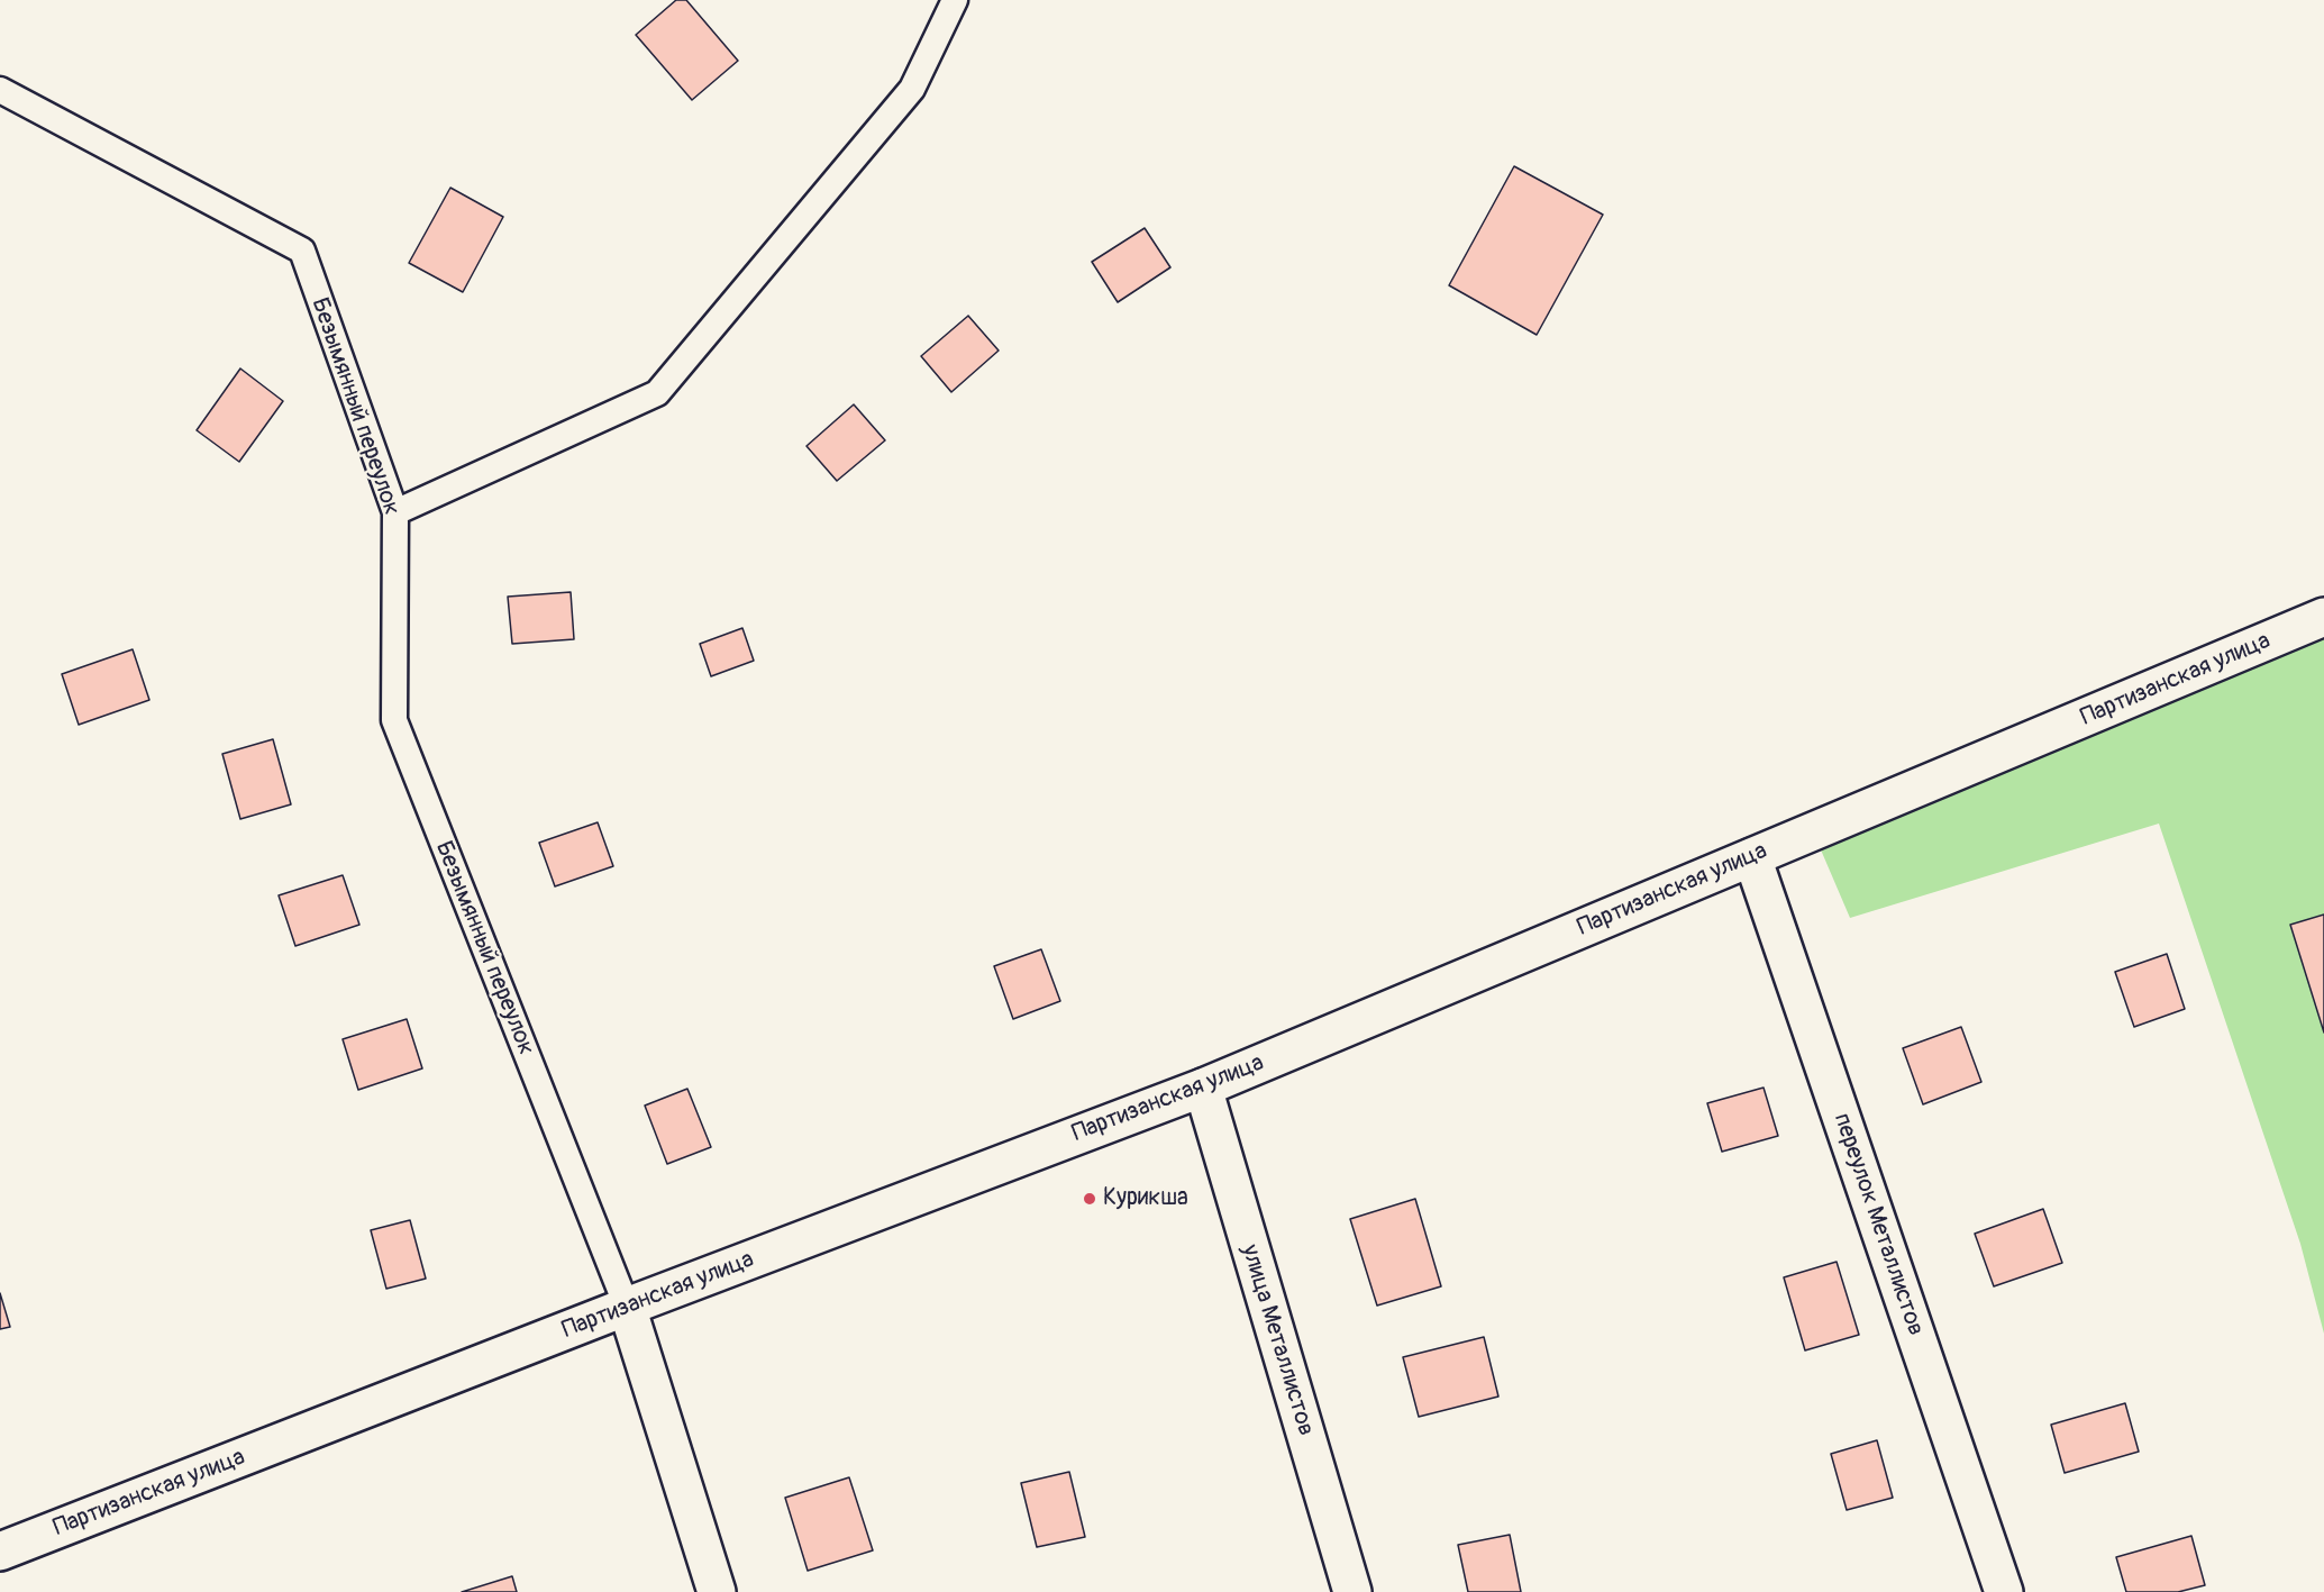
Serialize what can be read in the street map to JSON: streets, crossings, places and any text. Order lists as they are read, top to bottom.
{
  "streets": {
    "street": ["Партизанская улица", "переулок Металлистов", "улица Металлистов"],
    "lane": ["Безымянный переулок"]
  },
  "crossings": [
    ["Безымянный переулок", "Партизанская улица"],
    ["Партизанская улица", "переулок Металлистов"],
    ["Партизанская улица", "улица Металлистов"]
  ],
  "places": ["Курикша"]
}
